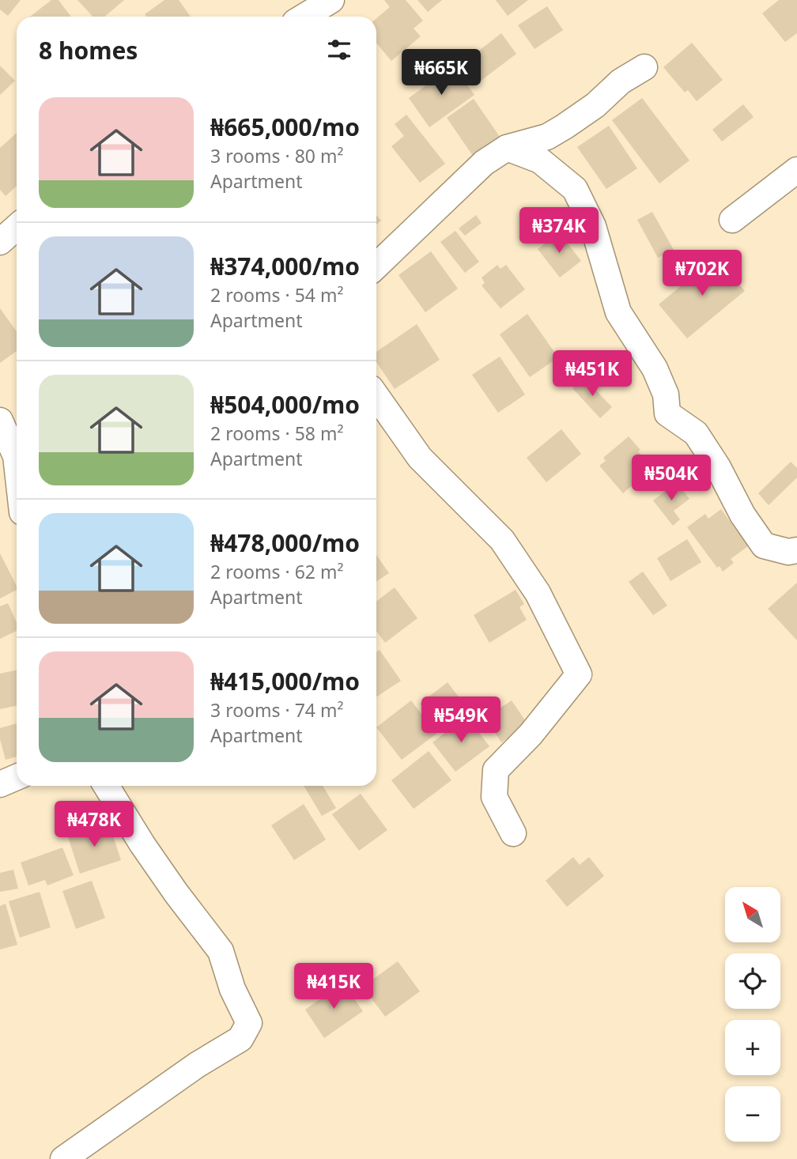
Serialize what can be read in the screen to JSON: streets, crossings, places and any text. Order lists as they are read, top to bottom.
{
  "north": "top left",
  "page": {
    "heading": "8 homes",
    "price": [
      "₦665K",
      "₦374K",
      "₦702K",
      "₦451K",
      "₦504K",
      "₦549K",
      "₦478K",
      "₦415K"
    ],
    "list": [
      {
        "name": "₦665,000/mo",
        "note": "3 rooms · 80 m² · Apartment"
      },
      {
        "name": "₦374,000/mo",
        "note": "2 rooms · 54 m² · Apartment"
      },
      {
        "name": "₦504,000/mo",
        "note": "2 rooms · 58 m² · Apartment"
      },
      {
        "name": "₦478,000/mo",
        "note": "2 rooms · 62 m² · Apartment"
      },
      {
        "name": "₦415,000/mo",
        "note": "3 rooms · 74 m² · Apartment"
      }
    ],
    "map_buttons": ["+", "−"]
  }
}
